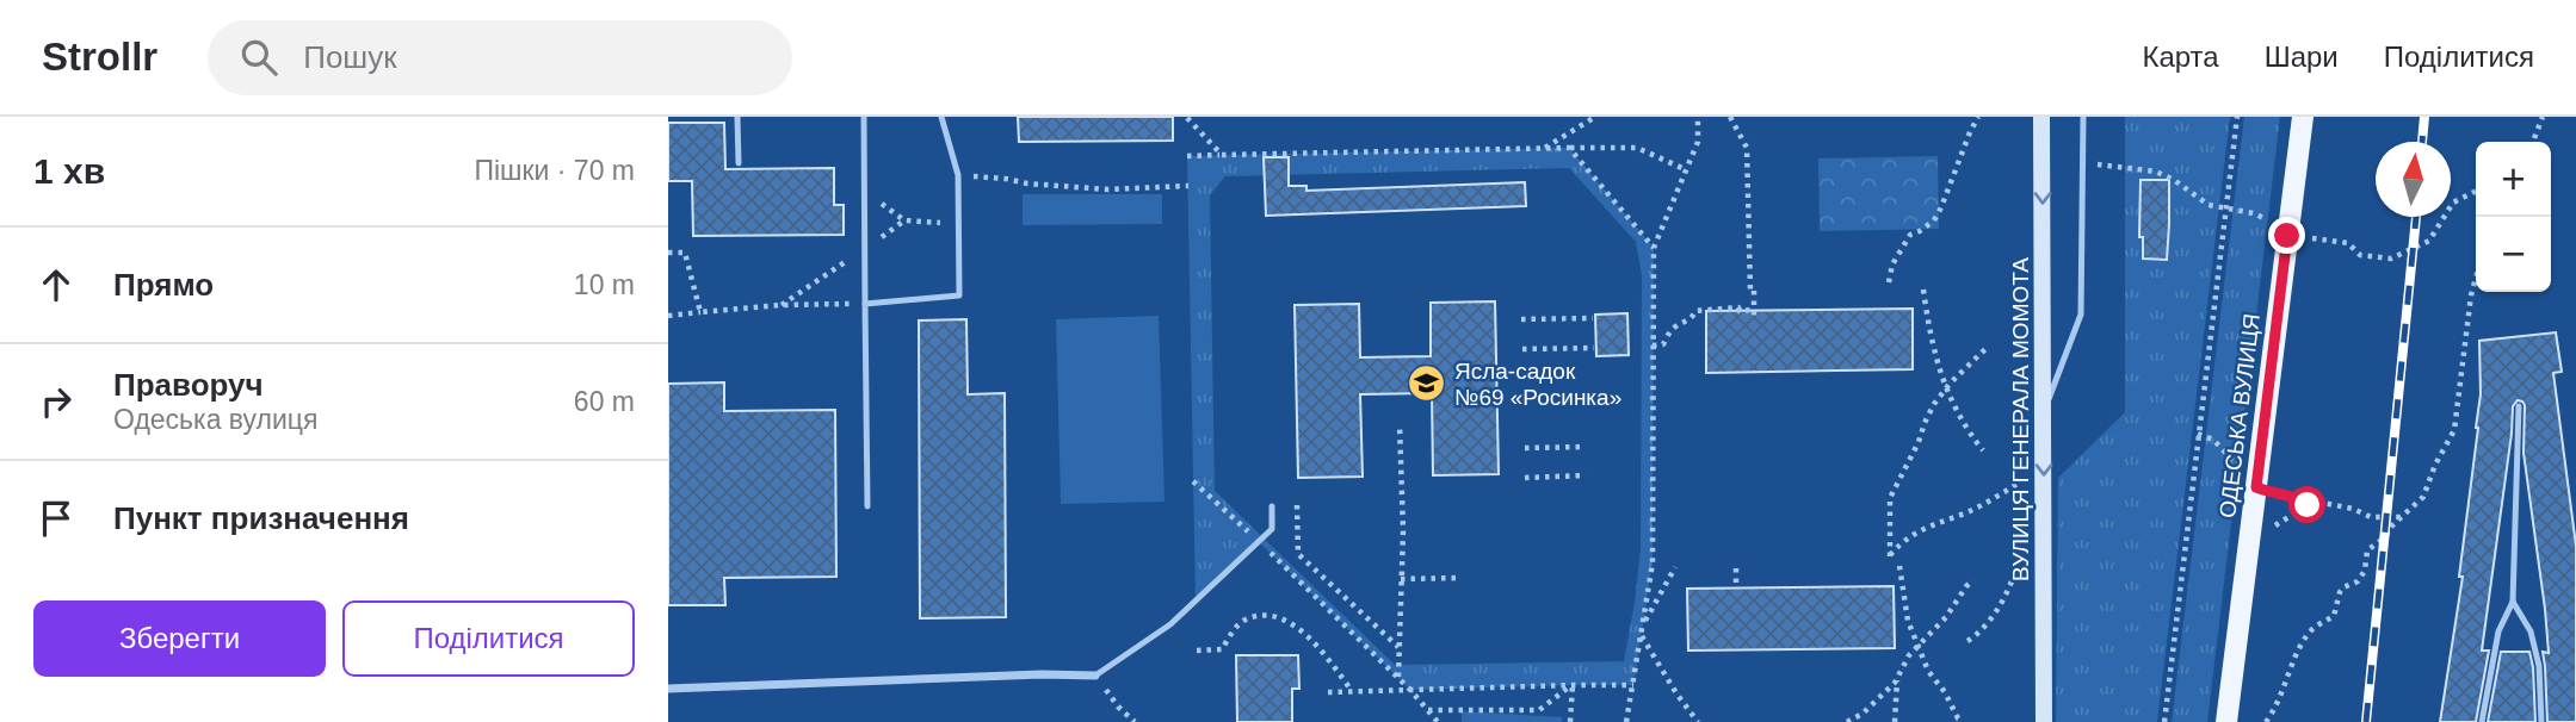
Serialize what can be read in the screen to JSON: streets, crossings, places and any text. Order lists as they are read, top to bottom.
{
  "streets": {
    "main road": ["ОДЕСЬКА ВУЛИЦЯ"],
    "street": ["ВУЛИЦЯ ГЕНЕРАЛА МОМОТА"]
  },
  "one_way": ["ВУЛИЦЯ ГЕНЕРАЛА МОМОТА"],
  "places": {
    "school or university": ["Ясла-садок №69 «Росинка»"]
  },
  "north": "top",
  "page": {
    "header": "Strollr",
    "search": "Пошук",
    "nav": ["Карта", "Шари", "Поділитися"],
    "heading": ["1 хв", "Пішки · 70 m"],
    "map_buttons": ["+", "−"],
    "list": [
      ["Прямо", "10 m"],
      ["Праворуч", "Одеська вулиця", "60 m"],
      "Пункт призначення"
    ],
    "buttons": ["Зберегти", "Поділитися"]
  }
}
